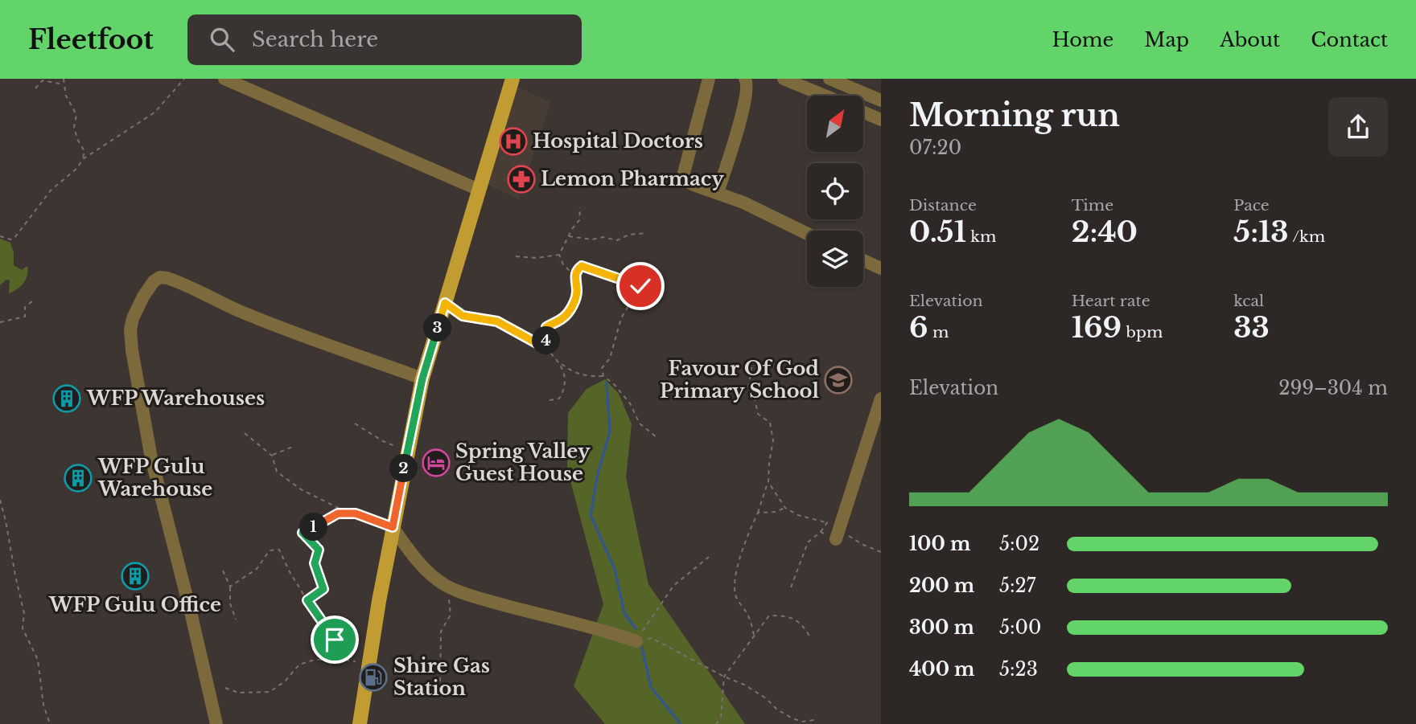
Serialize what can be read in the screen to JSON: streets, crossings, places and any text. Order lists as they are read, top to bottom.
{
  "places": {
    "hospital": ["Hospital Doctors"],
    "pharmacy": ["Lemon Pharmacy"],
    "school or university": ["Favour Of God Primary School"],
    "building": ["WFP Warehouses", "WFP Gulu Warehouse", "WFP Gulu Office"],
    "hotel": ["Spring Valley Guest House"],
    "fuel station": ["Shire Gas Station"]
  },
  "north": "top right",
  "page": {
    "header": "Fleetfoot",
    "search": "Search here",
    "nav": [
      "Home",
      "Map",
      "About",
      "Contact"
    ],
    "heading": ["Morning run", "07:20"],
    "stats": [
      ["Distance", "0.51 km"],
      ["Time", "2:40"],
      ["Pace", "5:13 /km"],
      ["Elevation", "6 m"],
      ["Heart rate", "169 bpm"],
      ["kcal", "33"]
    ],
    "pins": [
      "3",
      "4",
      "2",
      "1"
    ],
    "chart": ["Elevation", "299–304 m"],
    "list": [
      {
        "name": "100 m",
        "note": "5:02"
      },
      {
        "name": "200 m",
        "note": "5:27"
      },
      {
        "name": "300 m",
        "note": "5:00"
      },
      {
        "name": "400 m",
        "note": "5:23"
      }
    ]
  }
}
